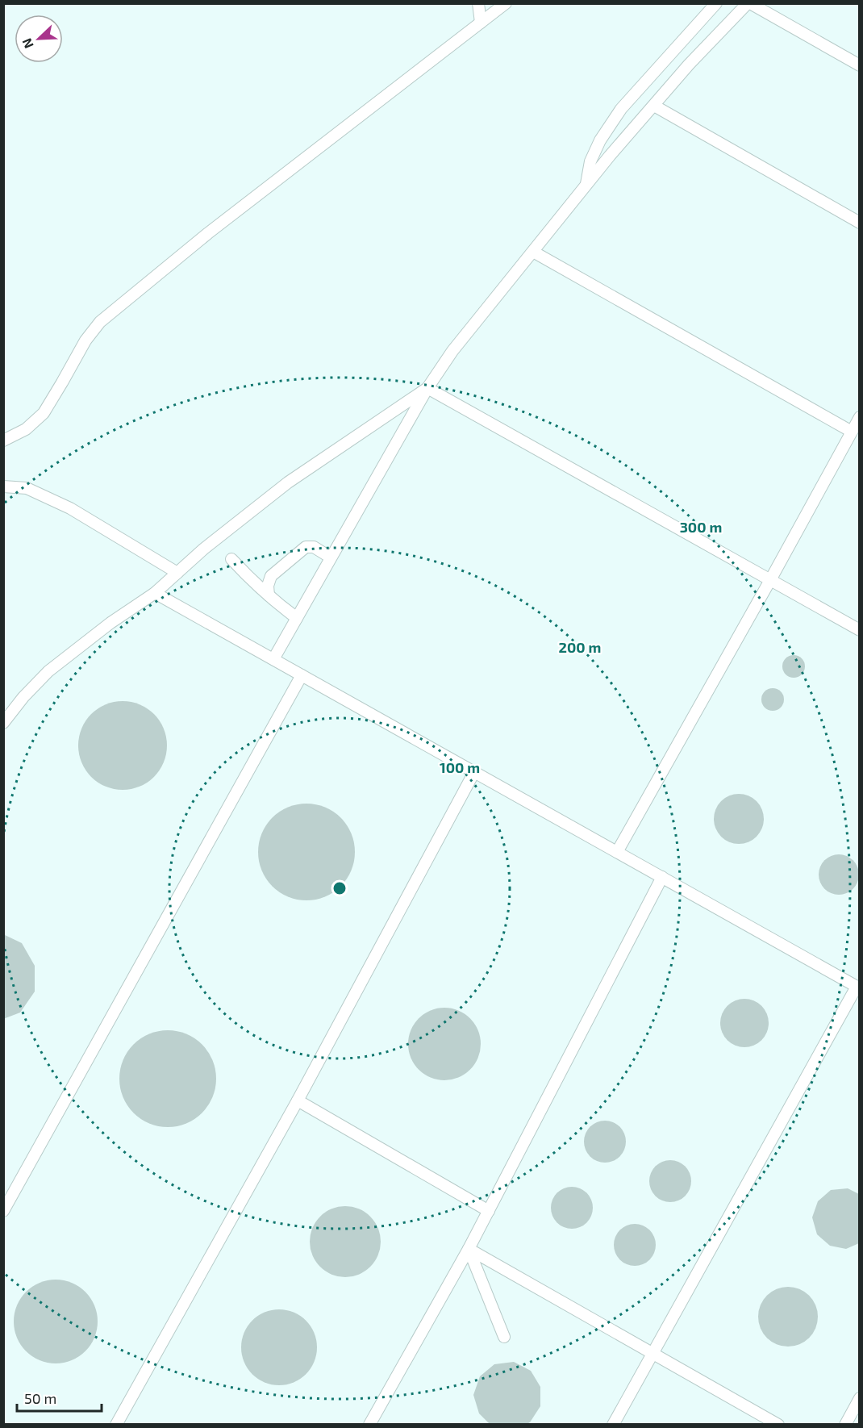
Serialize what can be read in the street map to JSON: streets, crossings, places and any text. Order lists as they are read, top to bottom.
{
  "scale_bar": "50 m",
  "north": "bottom left",
  "rings": ["300 m", "200 m", "100 m"]
}
